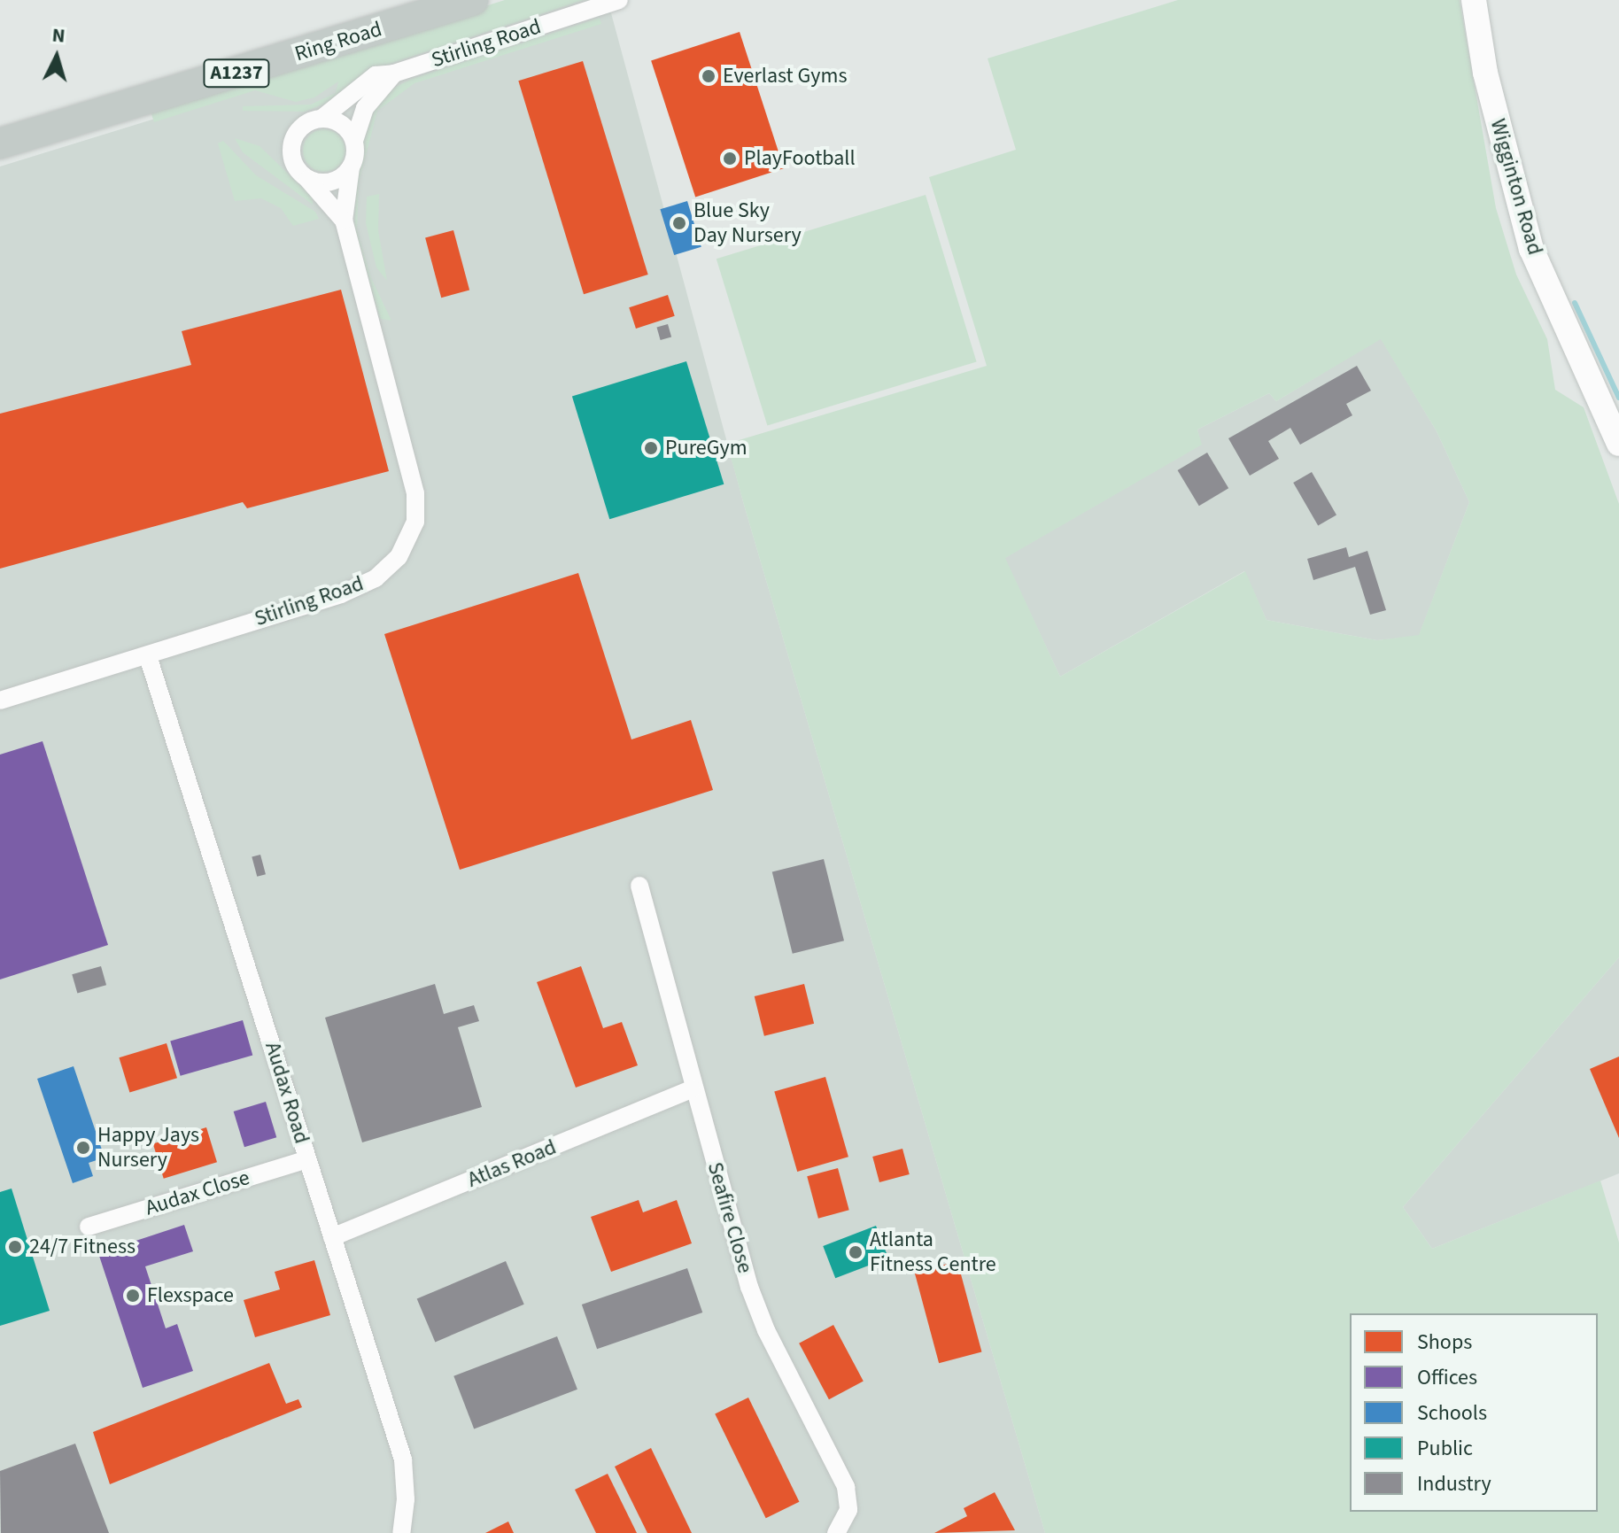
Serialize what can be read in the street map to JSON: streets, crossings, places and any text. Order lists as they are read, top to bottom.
{
  "streets": {
    "highway": ["Ring Road", "A1237"],
    "main road": ["Wigginton Road"],
    "street": [
      "Stirling Road",
      "Audax Road",
      "Atlas Road",
      "Audax Close",
      "Seafire Close"
    ]
  },
  "crossings": [
    ["Stirling Road", "Audax Road"],
    ["Audax Road", "Atlas Road"],
    ["Audax Road", "Audax Close"],
    ["Atlas Road", "Seafire Close"]
  ],
  "places": [
    "Everlast Gyms",
    "PlayFootball",
    "Blue Sky Day Nursery",
    "PureGym",
    "Happy Jays Nursery",
    "24/7 Fitness",
    "Atlanta Fitness Centre",
    "Flexspace"
  ],
  "legend": [
    "Shops",
    "Offices",
    "Schools",
    "Public",
    "Industry"
  ],
  "north": "top"
}
